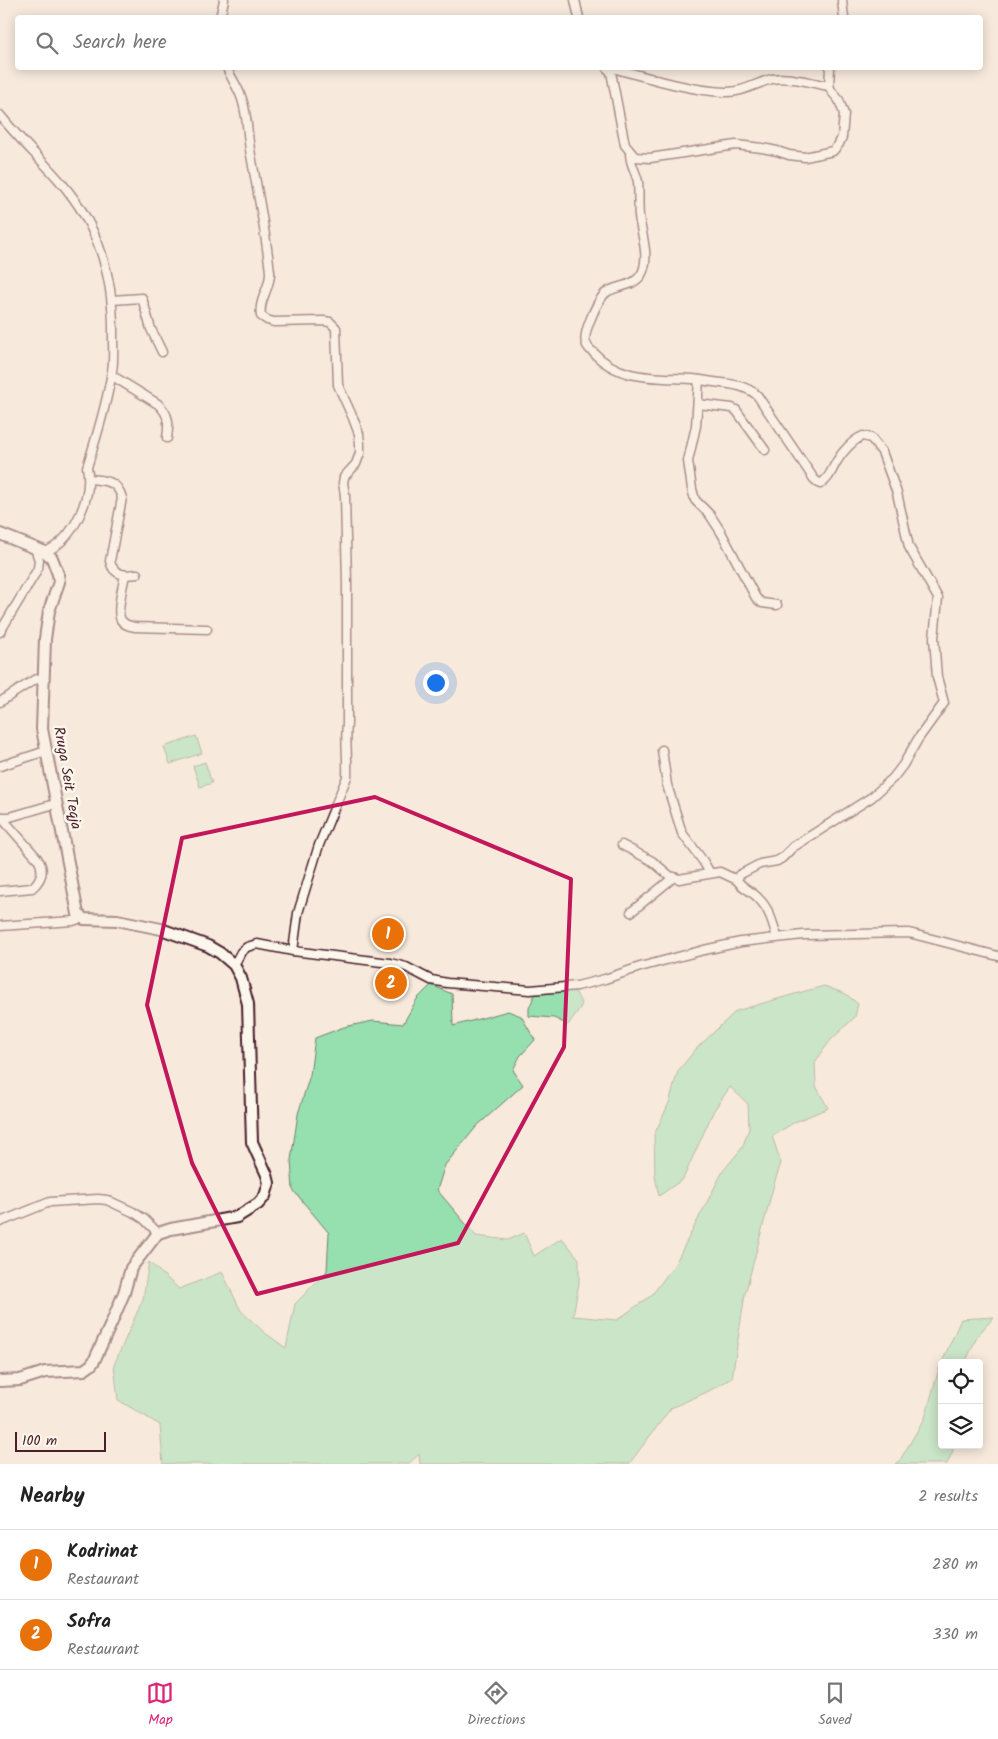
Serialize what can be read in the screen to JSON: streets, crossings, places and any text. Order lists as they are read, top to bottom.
{
  "streets": {
    "main road": ["Rruga Seit Teqja"]
  },
  "scale_bar": "100 m",
  "page": {
    "search": "Search here",
    "pins": ["1", "2"],
    "scale": "100 m",
    "heading": ["Nearby", "2 results"],
    "list": [
      {
        "mark": "1",
        "name": "Kodrinat",
        "note": "Restaurant",
        "value": "280 m"
      },
      {
        "mark": "2",
        "name": "Sofra",
        "note": "Restaurant",
        "value": "330 m"
      }
    ],
    "nav": ["Map", "Directions", "Saved"]
  }
}
